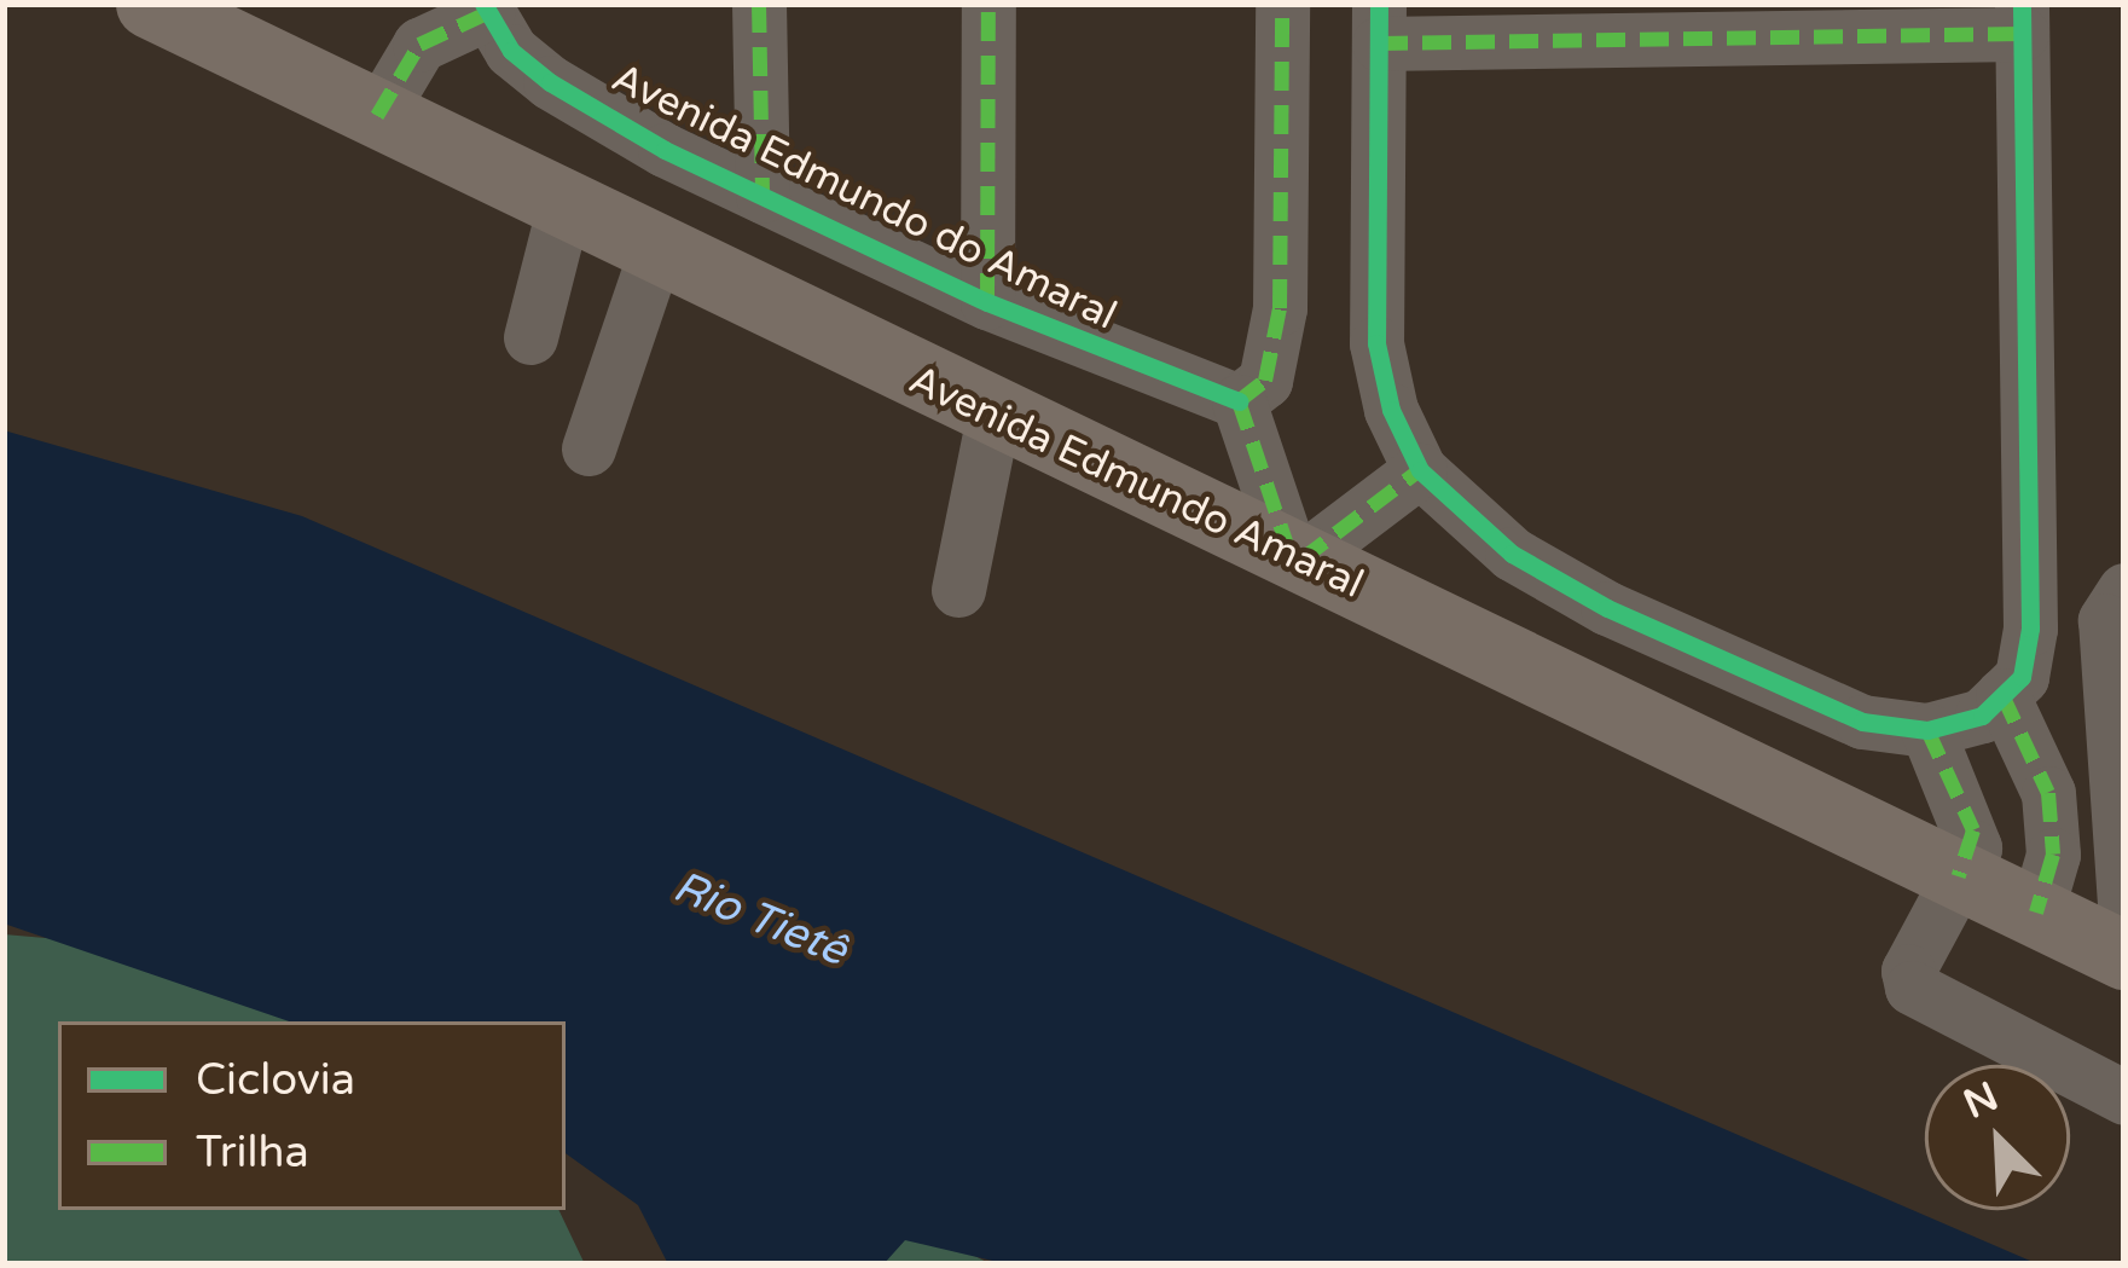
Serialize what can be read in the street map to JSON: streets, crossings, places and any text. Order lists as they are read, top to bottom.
{
  "streets": {
    "main road": ["Avenida Edmundo Amaral"],
    "street": ["Avenida Edmundo do Amaral"]
  },
  "water": ["Rio Tietê"],
  "legend": ["Ciclovia", "Trilha"],
  "north": "top left"
}
